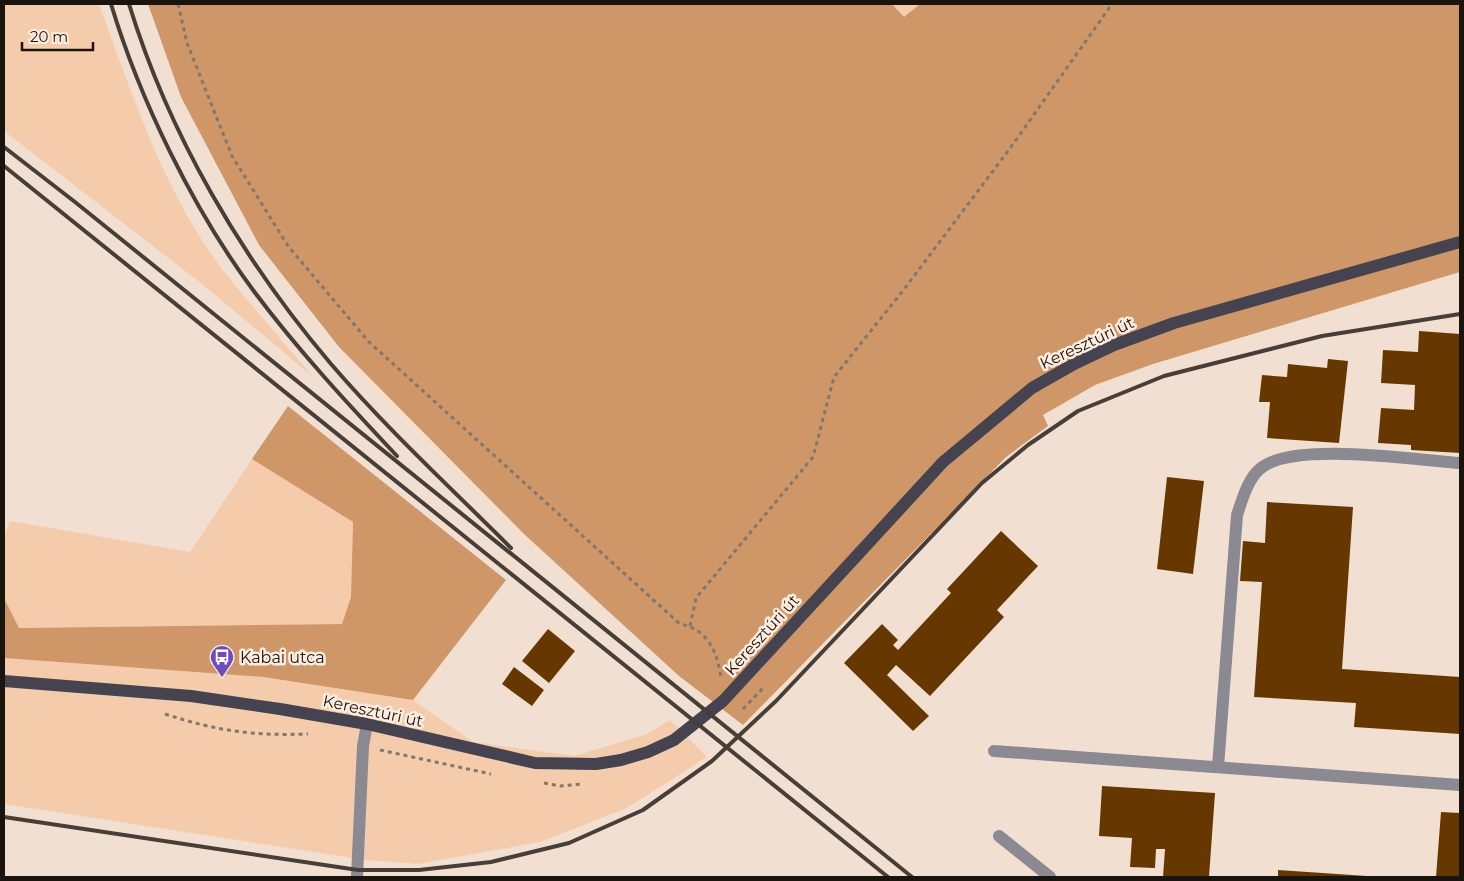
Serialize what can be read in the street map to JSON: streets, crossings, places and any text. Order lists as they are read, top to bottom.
{
  "streets": {
    "main road": ["Keresztúri út"]
  },
  "places": {
    "bus stop": ["Kabai utca"]
  },
  "scale_bar": "20 m"
}
